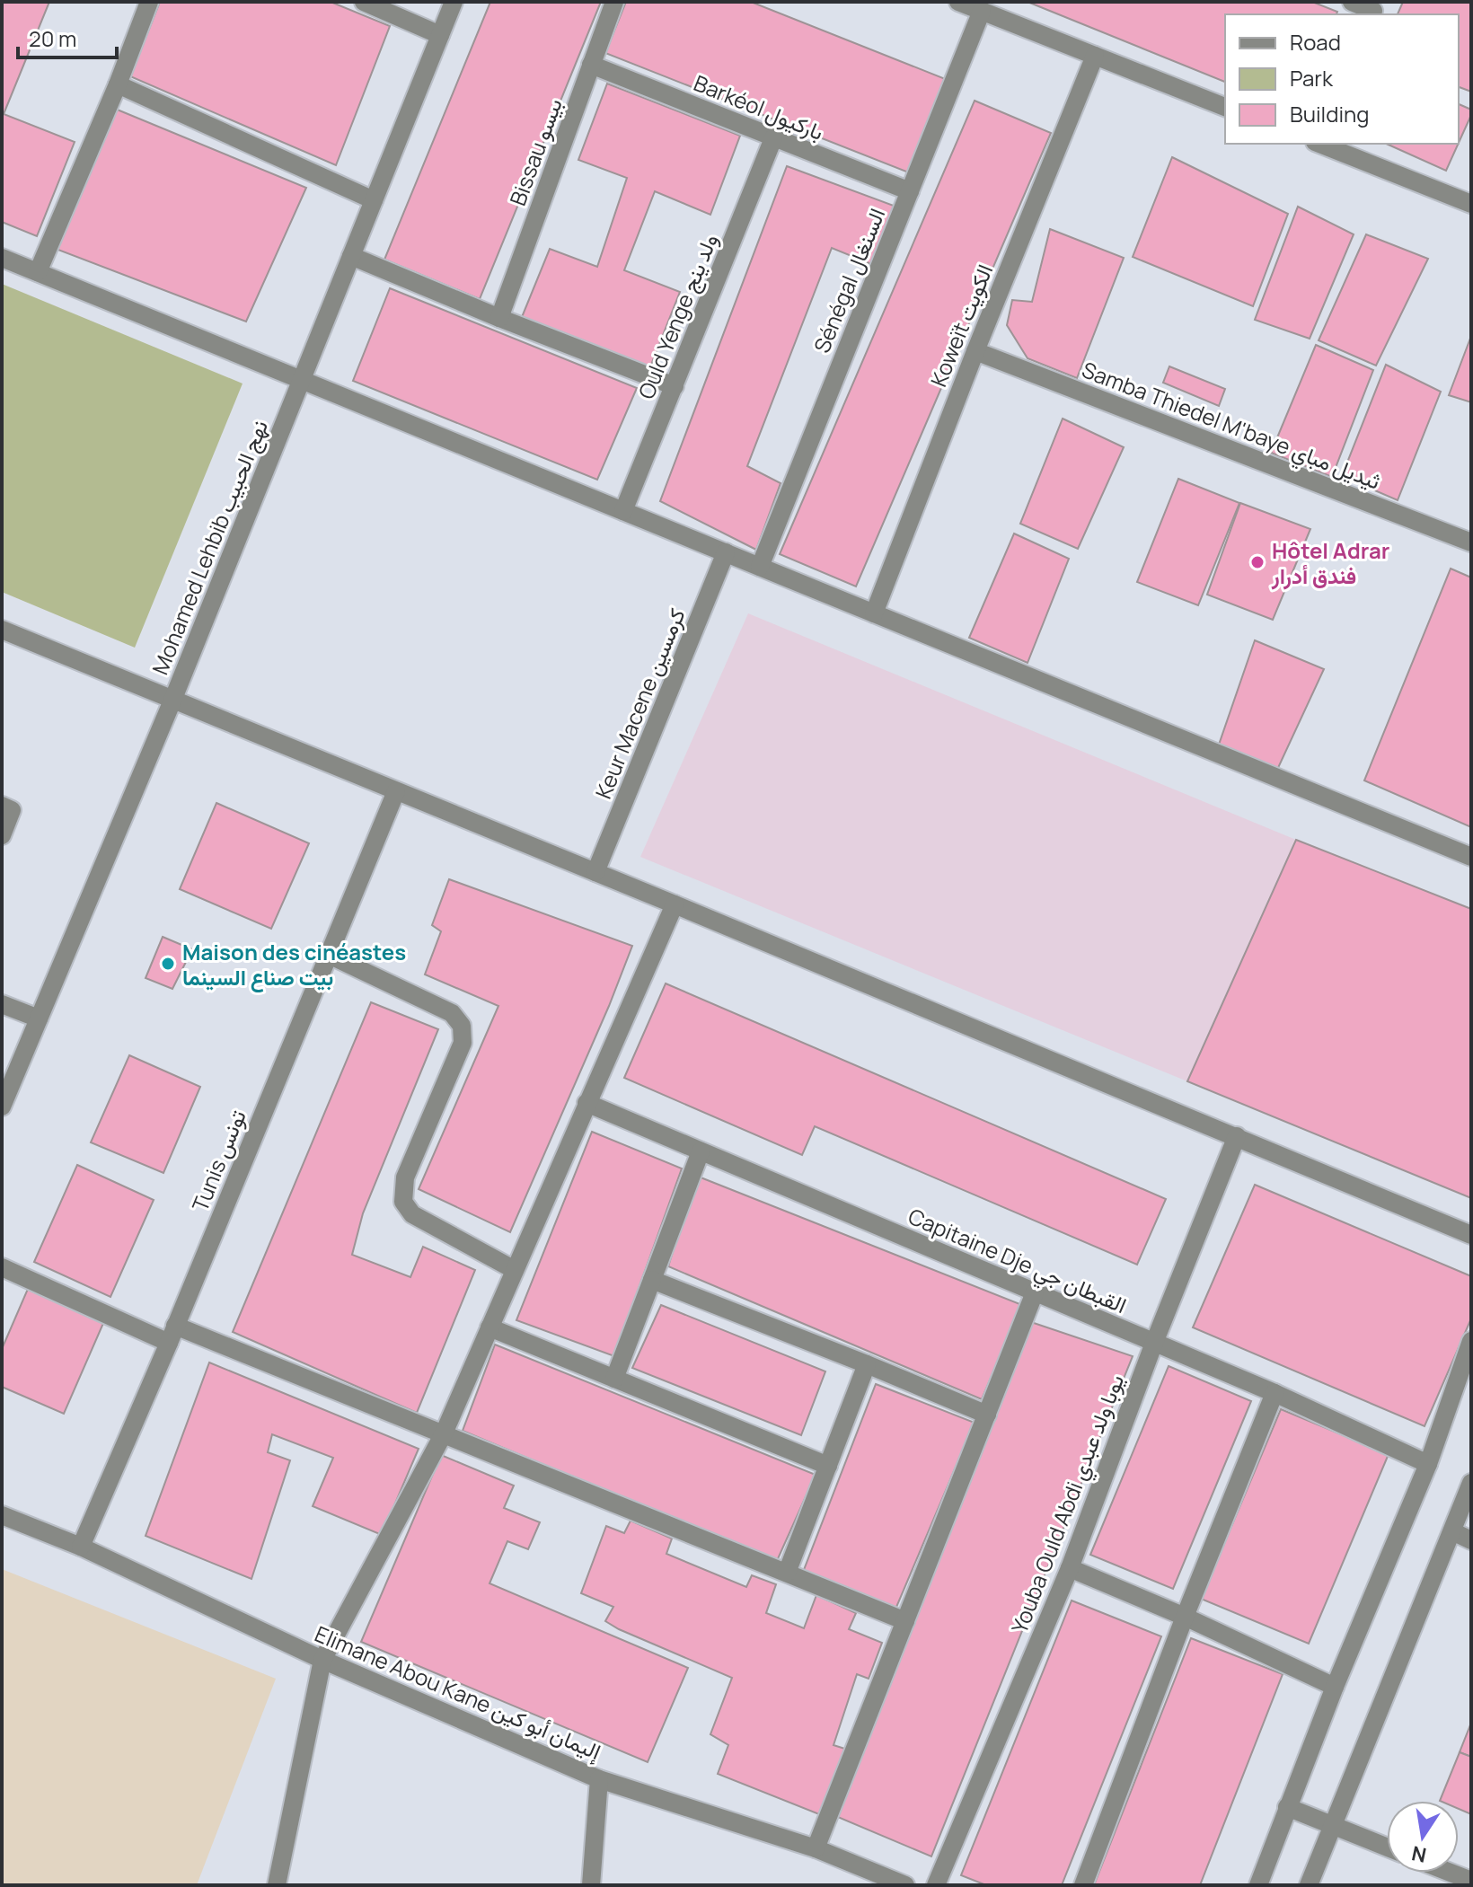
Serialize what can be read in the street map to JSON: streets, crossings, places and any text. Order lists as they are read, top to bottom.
{
  "streets": {
    "street": [
      "Barkéol باركيول",
      "Bissau بيسو",
      "Sénégal السنغال",
      "Ould Yenge ولد ينج",
      "Koweït الكويت",
      "Samba Thiedel M'baye ثيديل مباي",
      "Mohamed Lehbib نهج الحبيب",
      "Keur Macene كرمسين",
      "Tunis تونس",
      "Capitaine Dje القبطان جي",
      "Youba Ould Abdi يوبا ولد عبدي",
      "Elimane Abou Kane إليمان أبو كين"
    ]
  },
  "crossings": [
    ["Barkéol باركيول", "Bissau بيسو"],
    ["Barkéol باركيول", "Sénégal السنغال"],
    ["Barkéol باركيول", "Ould Yenge ولد ينج"],
    ["Koweït الكويت", "Samba Thiedel M'baye ثيديل مباي"],
    ["Tunis تونس", "Elimane Abou Kane إليمان أبو كين"],
    ["Capitaine Dje القبطان جي", "Youba Ould Abdi يوبا ولد عبدي"]
  ],
  "places": ["Hôtel Adrar فندق أدرار", "Maison des cinéastes بيت صناع السينما"],
  "legend": ["Road", "Park", "Building"],
  "scale_bar": "20 m",
  "north": "bottom"
}
